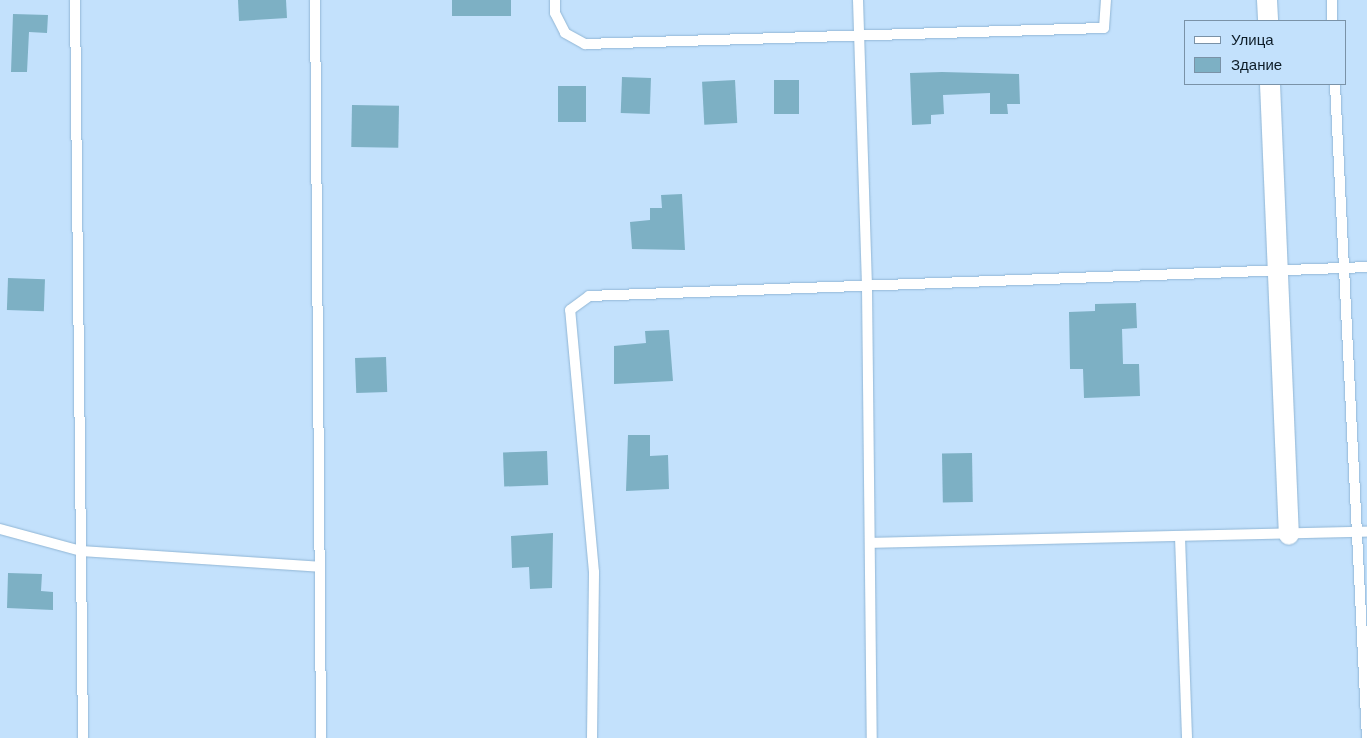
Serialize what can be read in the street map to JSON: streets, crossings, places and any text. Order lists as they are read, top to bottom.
{
  "legend": ["Улица", "Здание"]
}
